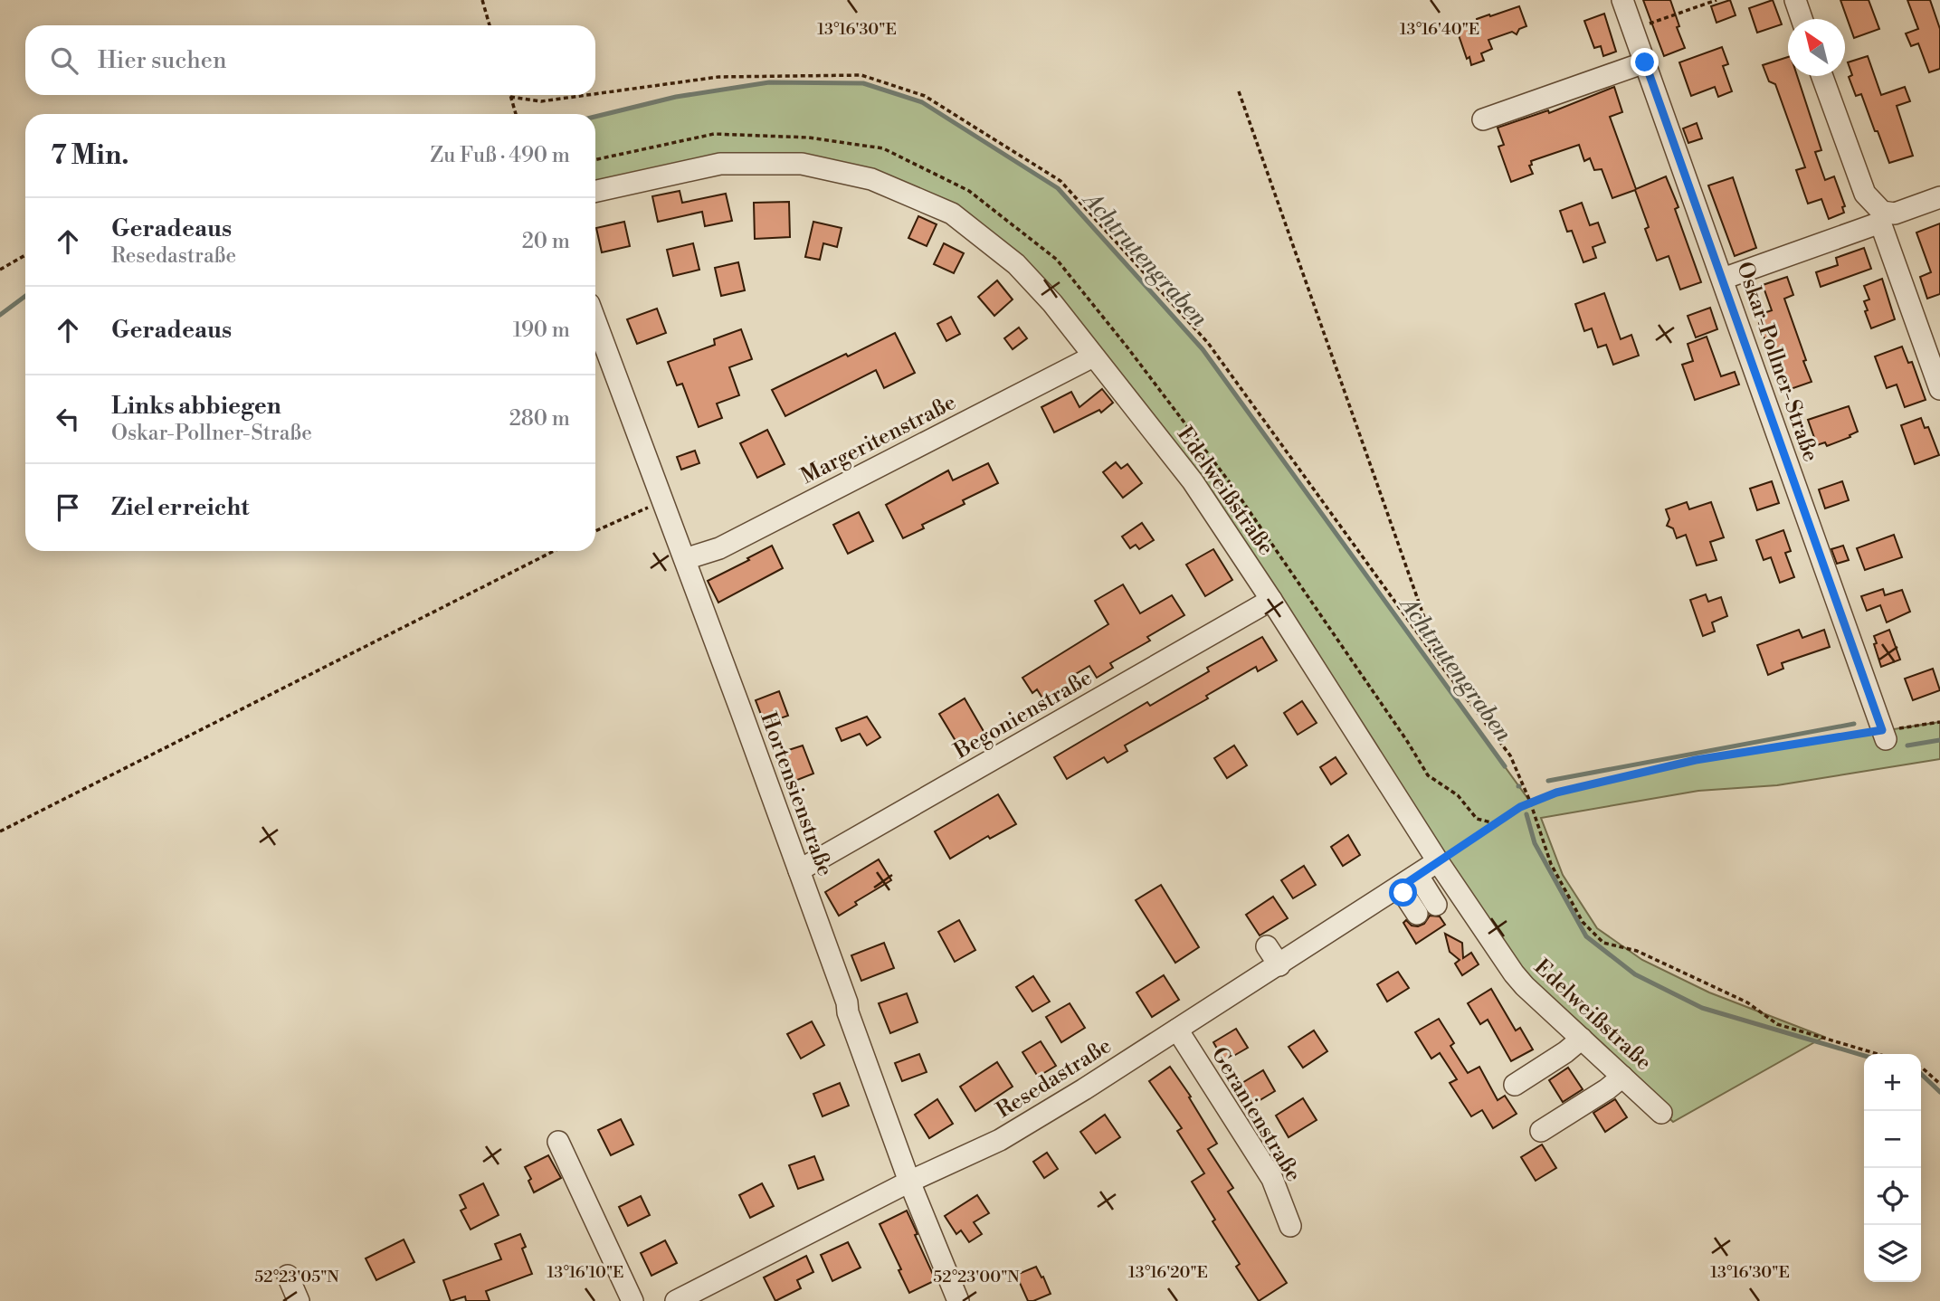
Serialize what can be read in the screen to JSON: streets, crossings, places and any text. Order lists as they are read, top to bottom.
{
  "streets": {
    "street": [
      "Oskar-Pollner-Straße",
      "Margeritenstraße",
      "Edelweißstraße",
      "Begonienstraße",
      "Hortensienstraße",
      "Resedastraße",
      "Geranienstraße"
    ]
  },
  "crossings": [
    ["Margeritenstraße", "Edelweißstraße"],
    ["Margeritenstraße", "Hortensienstraße"],
    ["Edelweißstraße", "Begonienstraße"],
    ["Edelweißstraße", "Resedastraße"],
    ["Begonienstraße", "Hortensienstraße"],
    ["Hortensienstraße", "Resedastraße"],
    ["Resedastraße", "Geranienstraße"]
  ],
  "water": ["Achtrutengraben"],
  "north": "top left",
  "page": {
    "search": "Hier suchen",
    "heading": ["7 Min.", "Zu Fuß · 490 m"],
    "list": [
      ["Geradeaus", "Resedastraße", "20 m"],
      ["Geradeaus", "190 m"],
      ["Links abbiegen", "Oskar-Pollner-Straße", "280 m"],
      "Ziel erreicht"
    ],
    "map_buttons": ["+", "−"]
  },
  "coordinates": [
    "13°16'30\"E",
    "13°16'40\"E",
    "13°16'10\"E",
    "13°16'20\"E",
    "52°23'05\"N",
    "52°23'00\"N"
  ]
}
